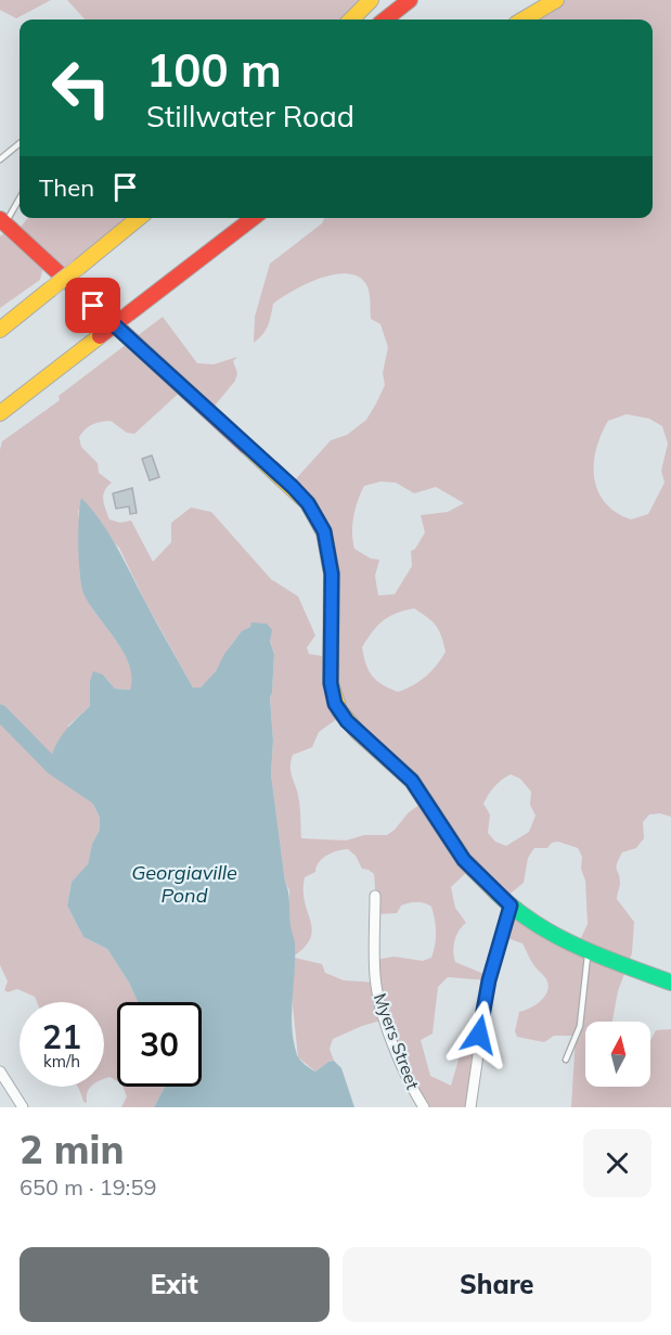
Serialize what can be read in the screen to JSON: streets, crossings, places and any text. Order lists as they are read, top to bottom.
{
  "streets": {
    "street": ["Myers Street"]
  },
  "water": ["Georgiaville Pond"],
  "north": "top",
  "page": {
    "turn": ["100 m", "Stillwater Road"],
    "then": "Then",
    "speed": "21 km/h",
    "limit": "30",
    "heading": ["2 min", "650 m · 19:59"],
    "buttons": ["Exit", "Share"]
  }
}
